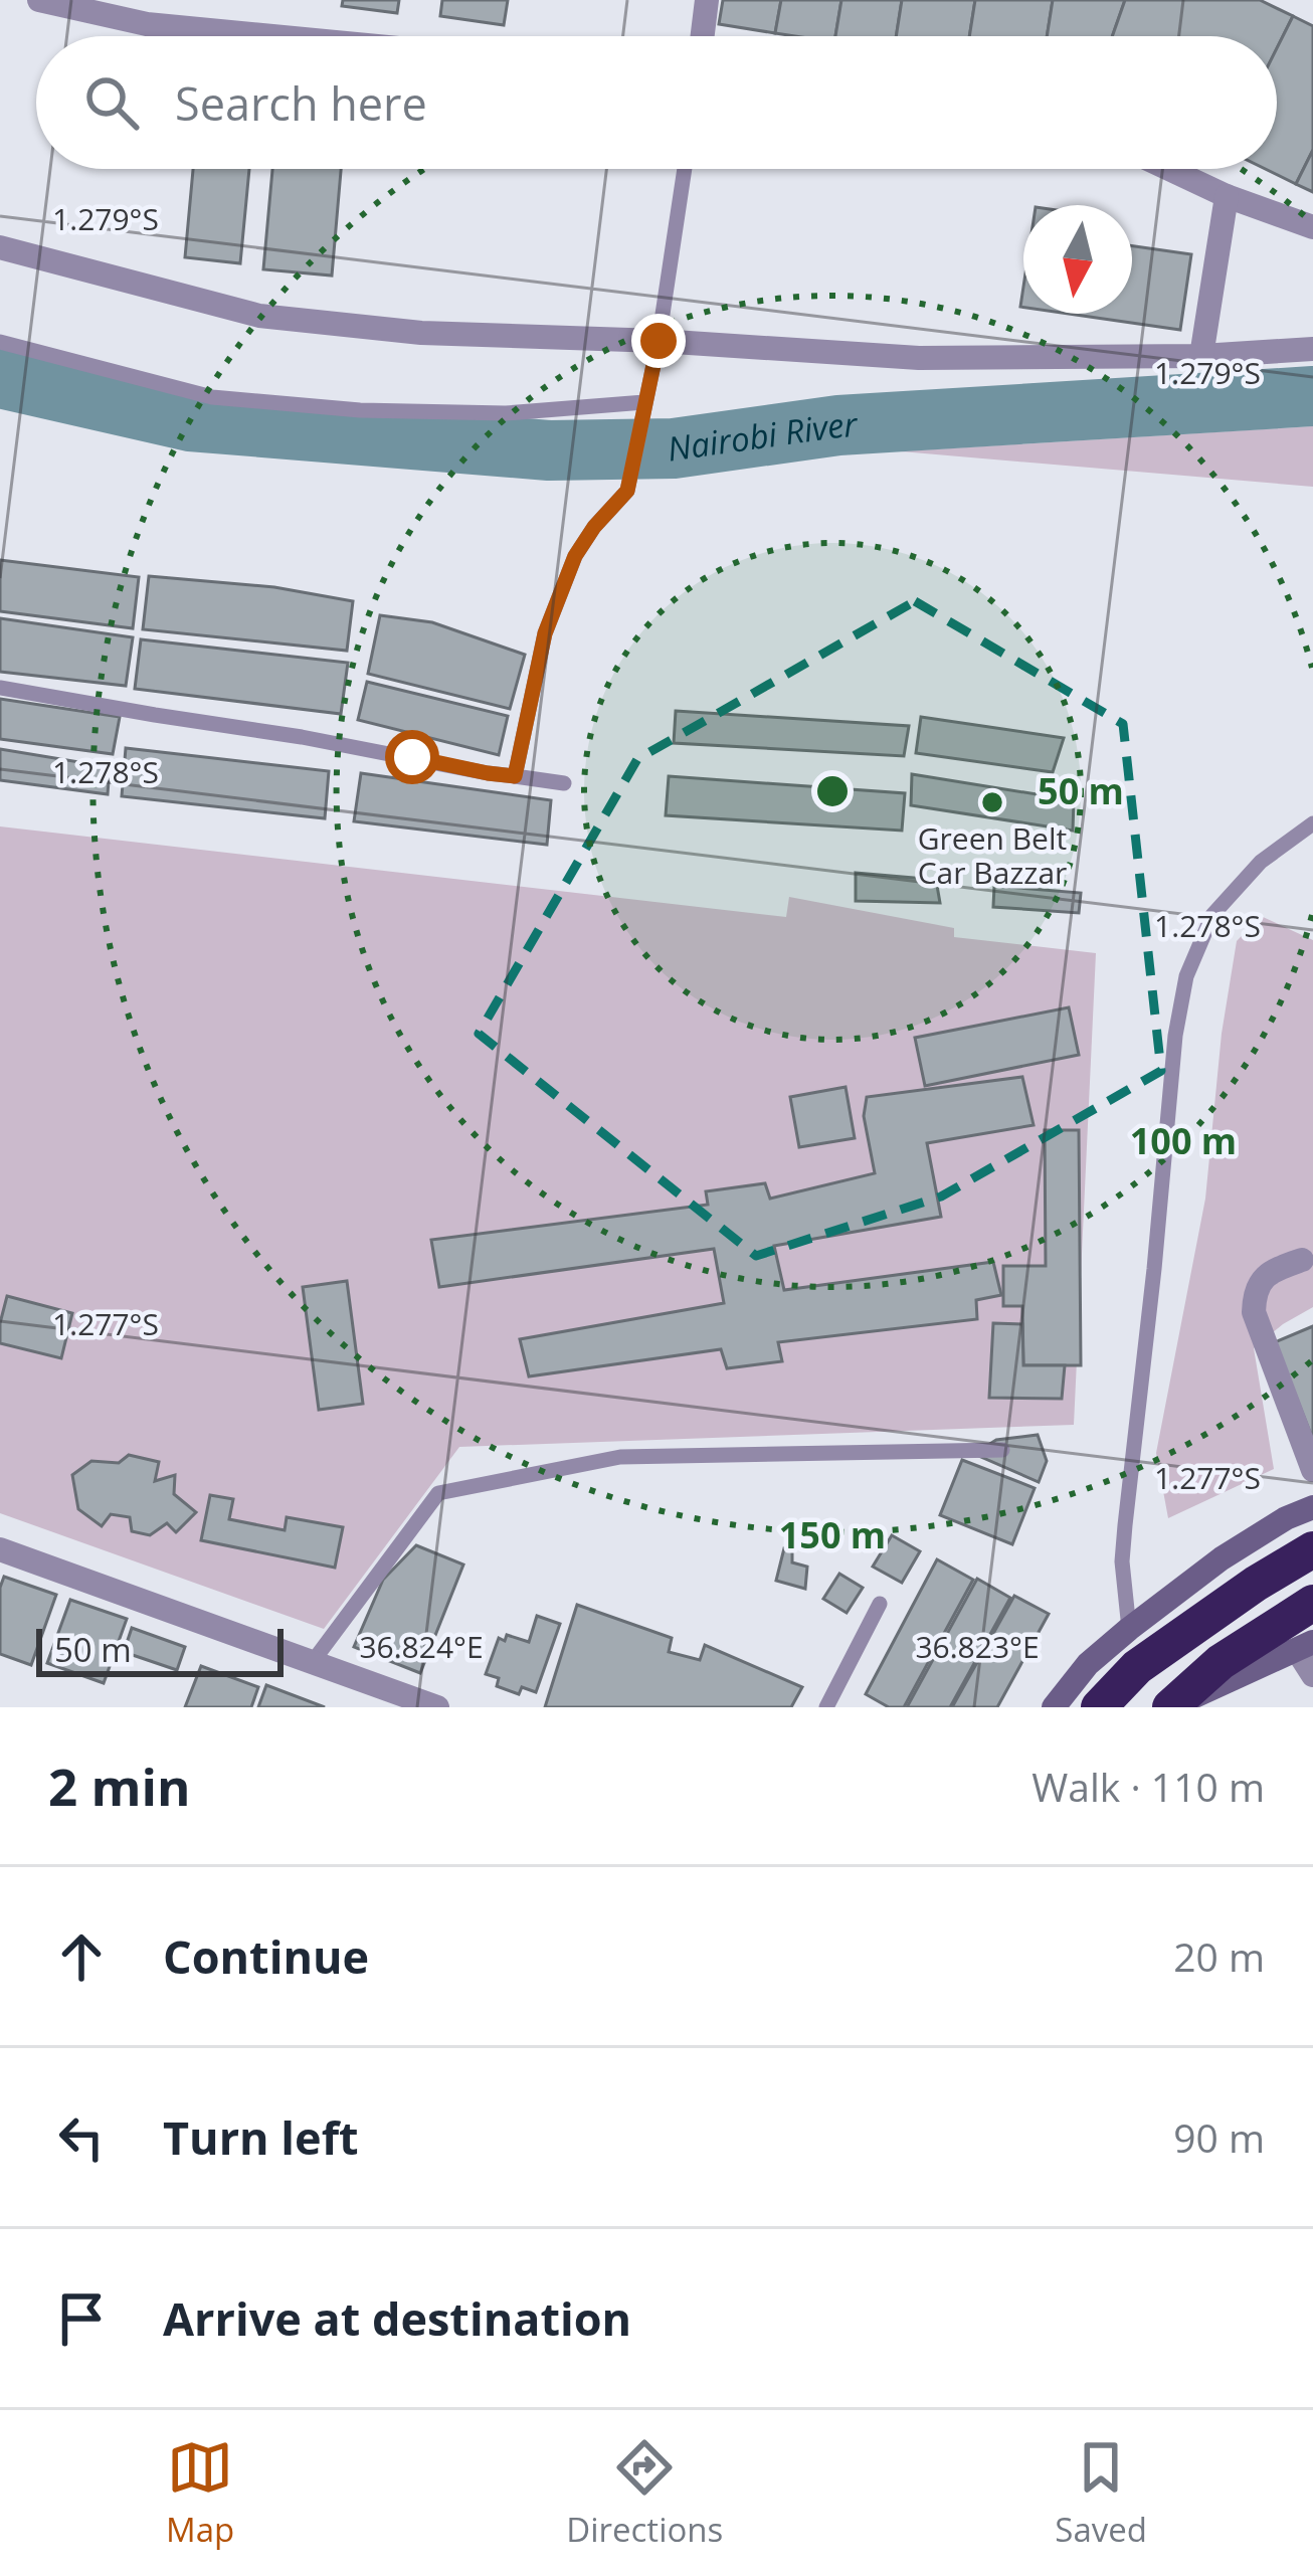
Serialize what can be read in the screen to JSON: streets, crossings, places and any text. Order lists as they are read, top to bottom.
{
  "water": ["Nairobi River"],
  "places": ["Green Belt Car Bazzar"],
  "scale_bar": "50 m",
  "north": "bottom",
  "page": {
    "search": "Search here",
    "scale": "50 m",
    "heading": ["2 min", "Walk · 110 m"],
    "list": [
      ["Continue", "20 m"],
      ["Turn left", "90 m"],
      "Arrive at destination"
    ],
    "nav": ["Map", "Directions", "Saved"]
  },
  "coordinates": [
    "1.279°S",
    "1.278°S",
    "1.277°S",
    "36.824°E",
    "36.823°E"
  ],
  "rings": ["50 m", "100 m", "150 m"]
}
